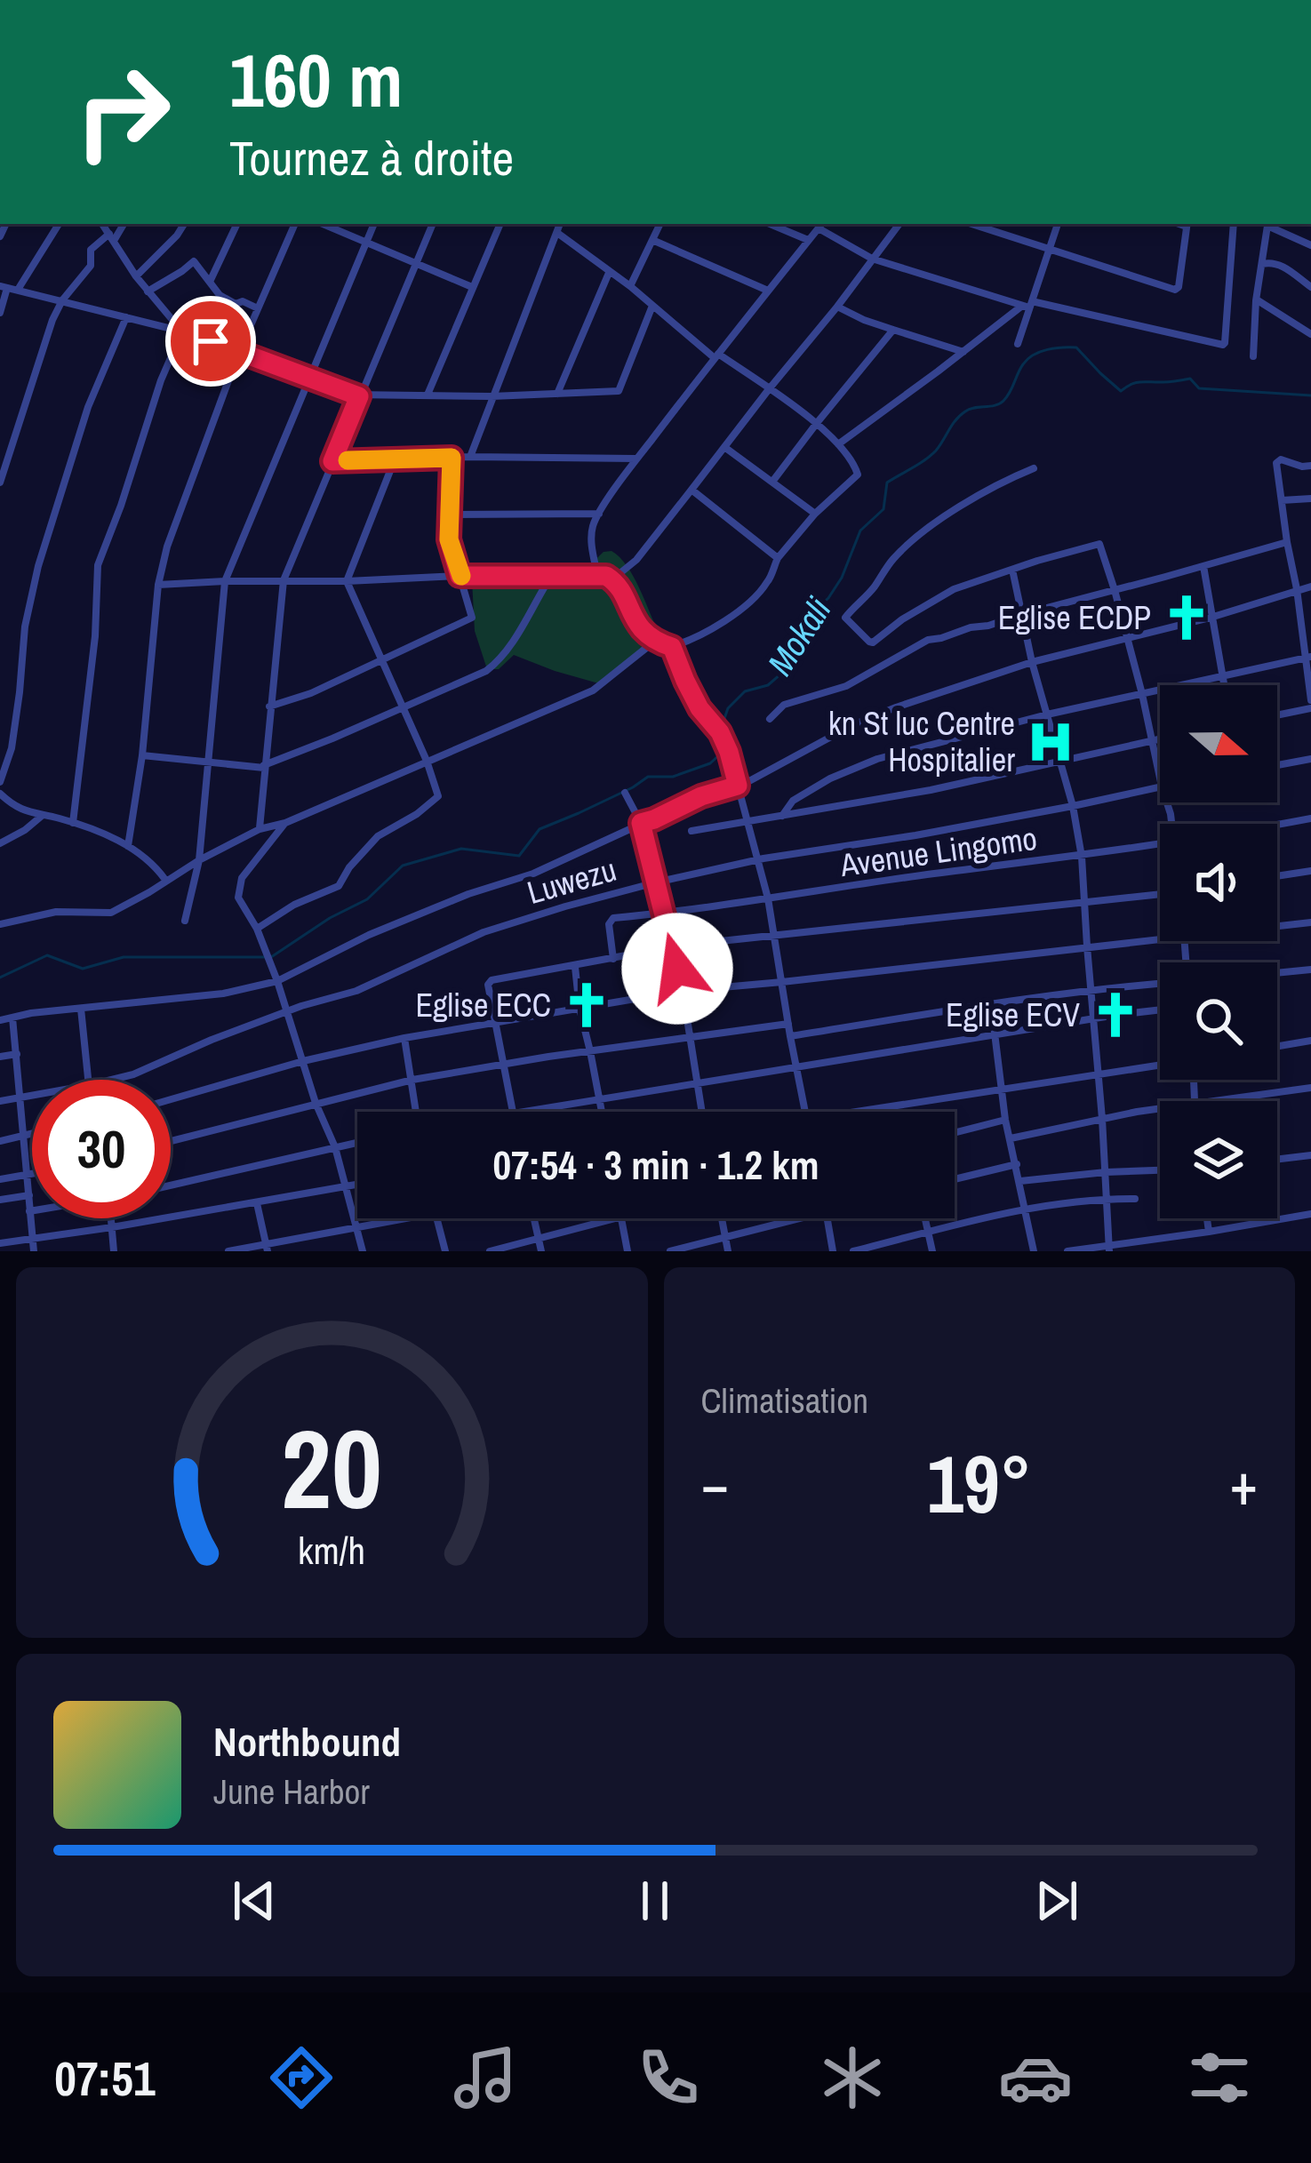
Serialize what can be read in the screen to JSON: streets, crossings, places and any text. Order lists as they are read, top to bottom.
{
  "streets": {
    "street": ["Avenue Lingomo", "Luwezu"]
  },
  "water": ["Mokali"],
  "places": {
    "church": ["Eglise ECDP", "Eglise ECC", "Eglise ECV"],
    "hospital": ["kn St luc Centre Hospitalier"]
  },
  "north": "right",
  "page": {
    "turn": ["160 m", "Tournez à droite"],
    "limit": "30",
    "trip": "07:54 · 3 min · 1.2 km",
    "tile": "Climatisation",
    "heat": ["−", "19°", "+"],
    "song": ["Northbound", "June Harbor"],
    "tabs": "07:51",
    "gauge": ["20", "km/h"]
  }
}
